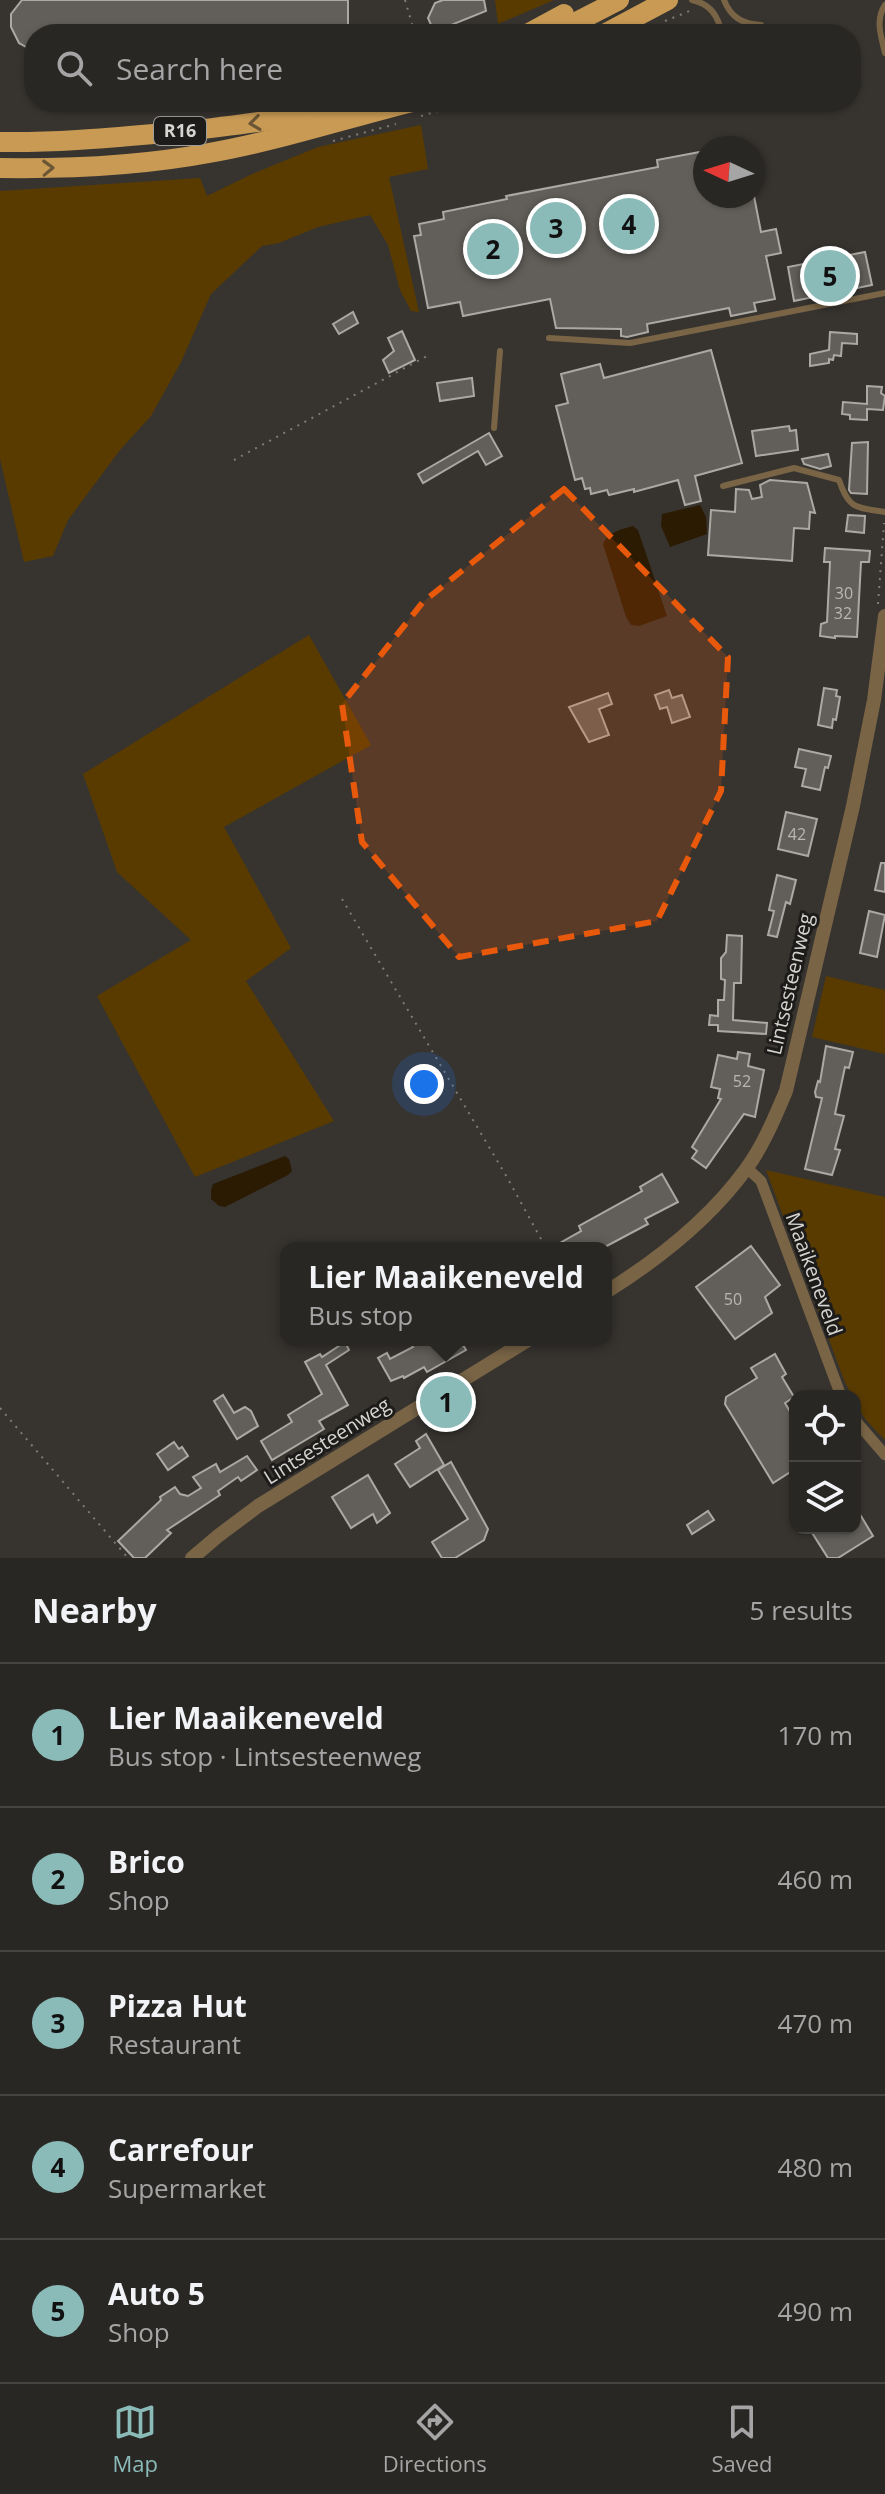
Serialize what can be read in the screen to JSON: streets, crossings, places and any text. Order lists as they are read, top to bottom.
{
  "streets": {
    "highway": ["R16"],
    "street": ["Lintsesteenweg", "Maaikeneveld"]
  },
  "crossings": [
    ["Lintsesteenweg", "Maaikeneveld"]
  ],
  "house_numbers": [
    "30",
    "32",
    "42",
    "52",
    "50"
  ],
  "north": "left",
  "page": {
    "search": "Search here",
    "pins": [
      "4",
      "3",
      "2",
      "5",
      "1"
    ],
    "popup": ["Lier Maaikeneveld", "Bus stop"],
    "heading": ["Nearby", "5 results"],
    "list": [
      {
        "mark": "1",
        "name": "Lier Maaikeneveld",
        "note": "Bus stop · Lintsesteenweg",
        "value": "170 m"
      },
      {
        "mark": "2",
        "name": "Brico",
        "note": "Shop",
        "value": "460 m"
      },
      {
        "mark": "3",
        "name": "Pizza Hut",
        "note": "Restaurant",
        "value": "470 m"
      },
      {
        "mark": "4",
        "name": "Carrefour",
        "note": "Supermarket",
        "value": "480 m"
      },
      {
        "mark": "5",
        "name": "Auto 5",
        "note": "Shop",
        "value": "490 m"
      }
    ],
    "nav": ["Map", "Directions", "Saved"]
  }
}
